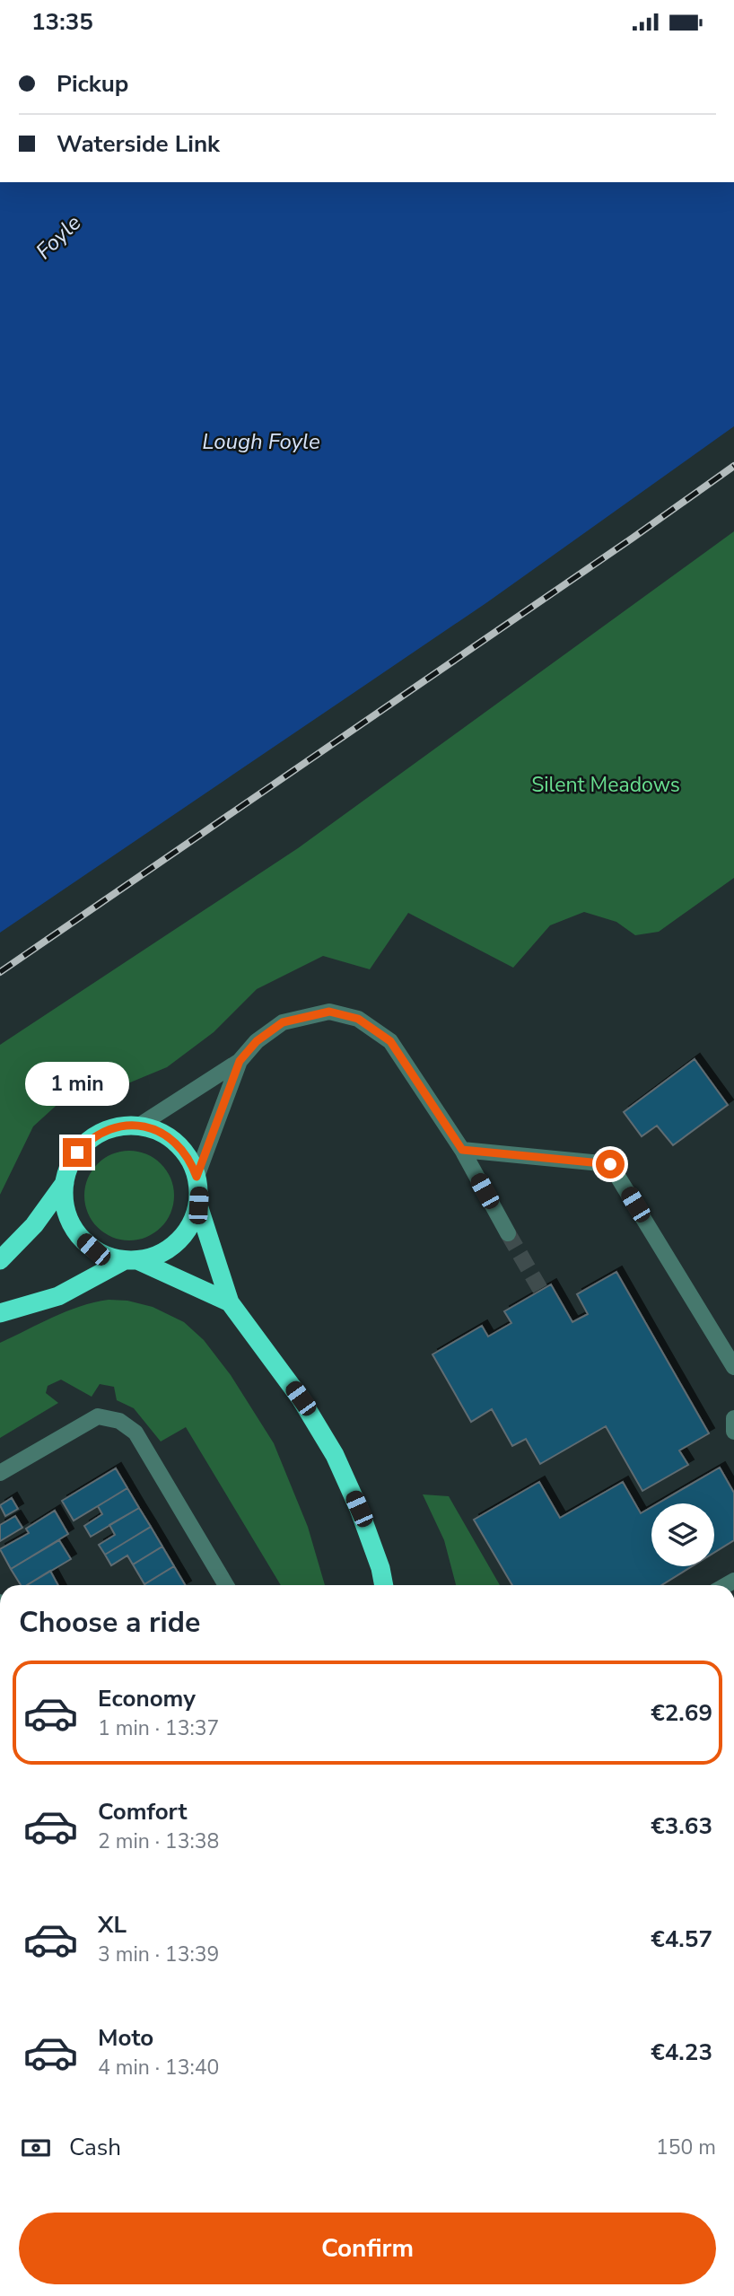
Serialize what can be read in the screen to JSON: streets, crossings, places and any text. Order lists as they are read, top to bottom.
{
  "water": ["Foyle", "Lough Foyle"],
  "parks": ["Silent Meadows"],
  "page": {
    "status": "13:35",
    "banner": ["Pickup", "Waterside Link"],
    "bubble": "1 min",
    "heading": "Choose a ride",
    "list": [
      {
        "name": "Economy",
        "note": "1 min · 13:37",
        "value": "€2.69"
      },
      {
        "name": "Comfort",
        "note": "2 min · 13:38",
        "value": "€3.63"
      },
      {
        "name": "XL",
        "note": "3 min · 13:39",
        "value": "€4.57"
      },
      {
        "name": "Moto",
        "note": "4 min · 13:40",
        "value": "€4.23"
      }
    ],
    "pay": ["Cash", "150 m"],
    "buttons": "Confirm"
  }
}
